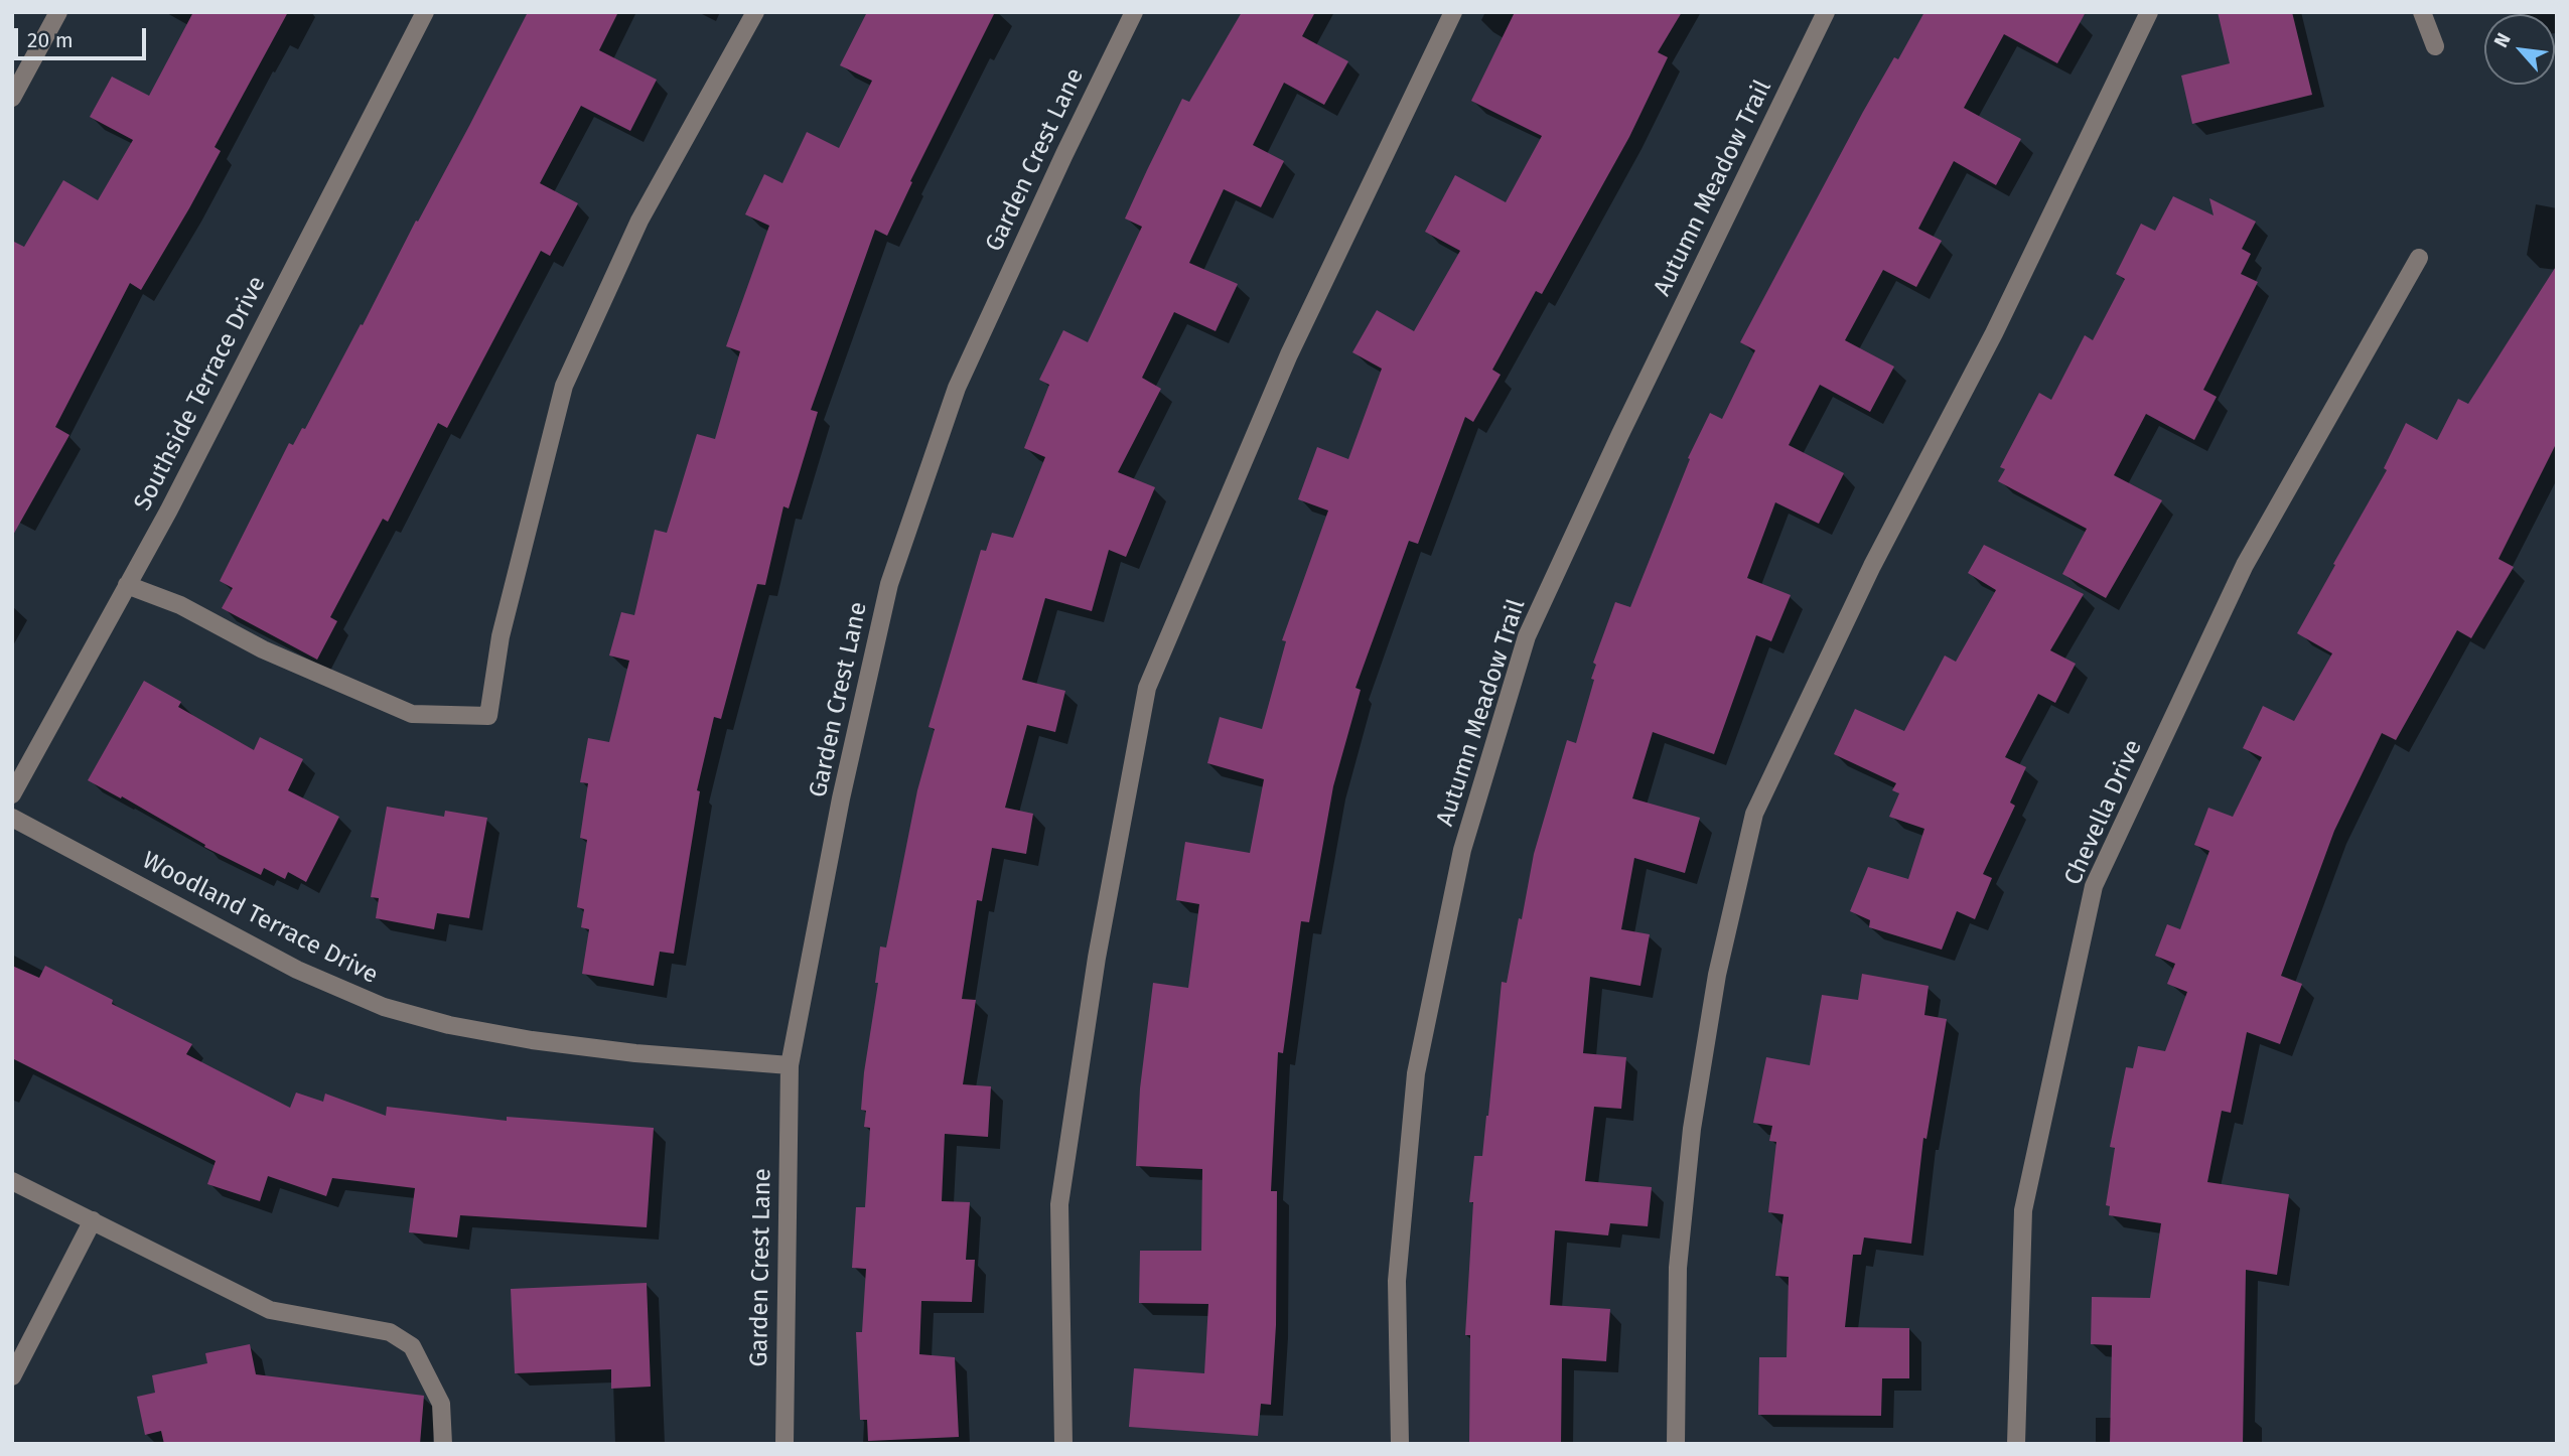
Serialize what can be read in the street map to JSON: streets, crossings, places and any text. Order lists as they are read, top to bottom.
{
  "streets": {
    "street": [
      "Garden Crest Lane",
      "Autumn Meadow Trail",
      "Southside Terrace Drive",
      "Chevella Drive",
      "Woodland Terrace Drive"
    ]
  },
  "crossings": [
    ["Garden Crest Lane", "Woodland Terrace Drive"]
  ],
  "scale_bar": "20 m",
  "north": "top left"
}
